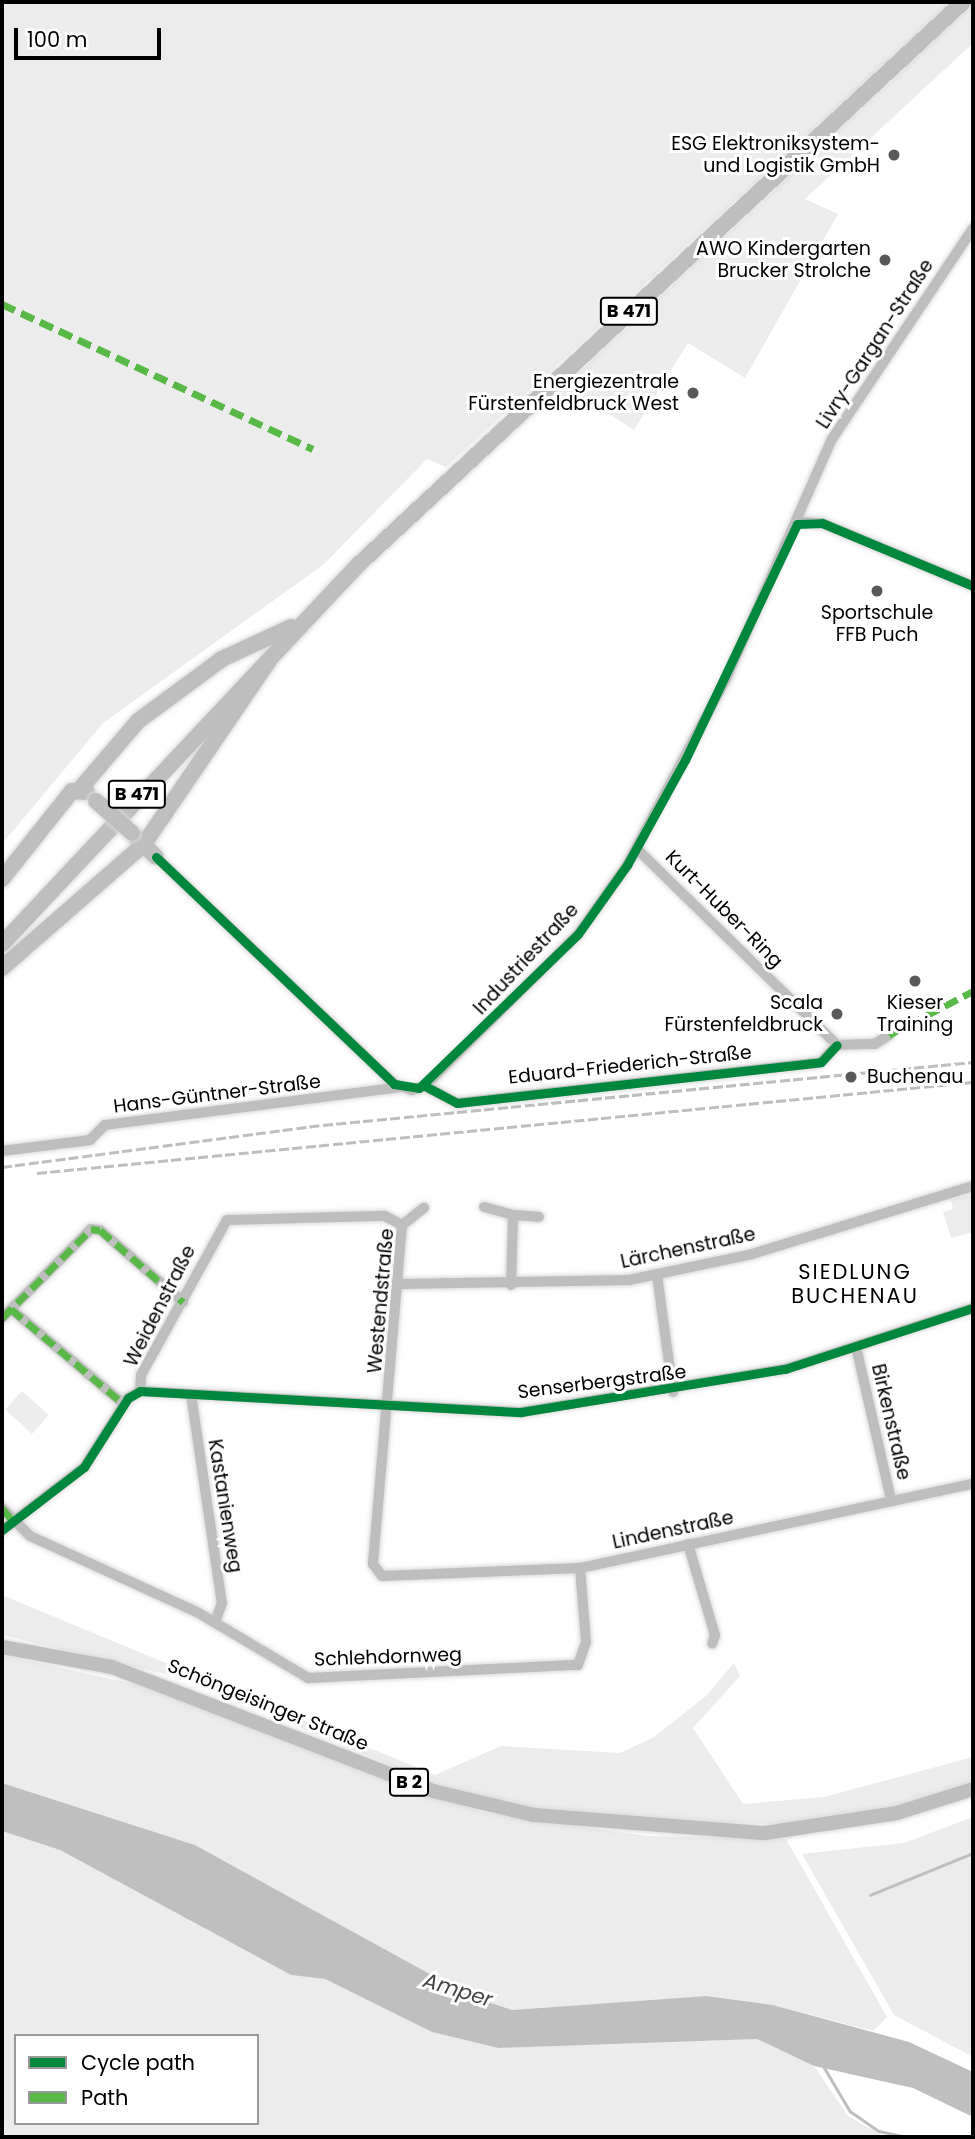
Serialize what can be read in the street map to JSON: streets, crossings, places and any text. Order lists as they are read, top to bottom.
{
  "streets": {
    "highway": ["B 471"],
    "main road": ["Schöngeisinger Straße", "B 2"],
    "street": [
      "Livry-Gargan-Straße",
      "Kurt-Huber-Ring",
      "Industriestraße",
      "Eduard-Friederich-Straße",
      "Hans-Güntner-Straße",
      "Lärchenstraße",
      "Westendstraße",
      "Weidenstraße",
      "Senserbergstraße",
      "Birkenstraße",
      "Kastanienweg",
      "Lindenstraße",
      "Schlehdornweg"
    ]
  },
  "crossings": [
    ["Livry-Gargan-Straße", "Industriestraße"],
    ["Kurt-Huber-Ring", "Industriestraße"],
    ["Kurt-Huber-Ring", "Eduard-Friederich-Straße"],
    ["Industriestraße", "Eduard-Friederich-Straße"],
    ["Lärchenstraße", "Westendstraße"],
    ["Westendstraße", "Weidenstraße"],
    ["Westendstraße", "Senserbergstraße"],
    ["Westendstraße", "Lindenstraße"],
    ["Weidenstraße", "Senserbergstraße"],
    ["Weidenstraße", "Schlehdornweg"],
    ["Senserbergstraße", "Birkenstraße"],
    ["Senserbergstraße", "Kastanienweg"],
    ["Birkenstraße", "Lindenstraße"],
    ["Kastanienweg", "Schlehdornweg"],
    ["Lindenstraße", "Schlehdornweg"]
  ],
  "districts": ["SIEDLUNG BUCHENAU"],
  "water": ["Amper"],
  "places": [
    "ESG Elektroniksystem- und Logistik GmbH",
    "AWO Kindergarten Brucker Strolche",
    "Energiezentrale Fürstenfeldbruck West",
    "Sportschule FFB Puch",
    "Kieser Training",
    "Scala Fürstenfeldbruck",
    "Buchenau"
  ],
  "legend": ["Cycle path", "Path"],
  "scale_bar": "100 m"
}
